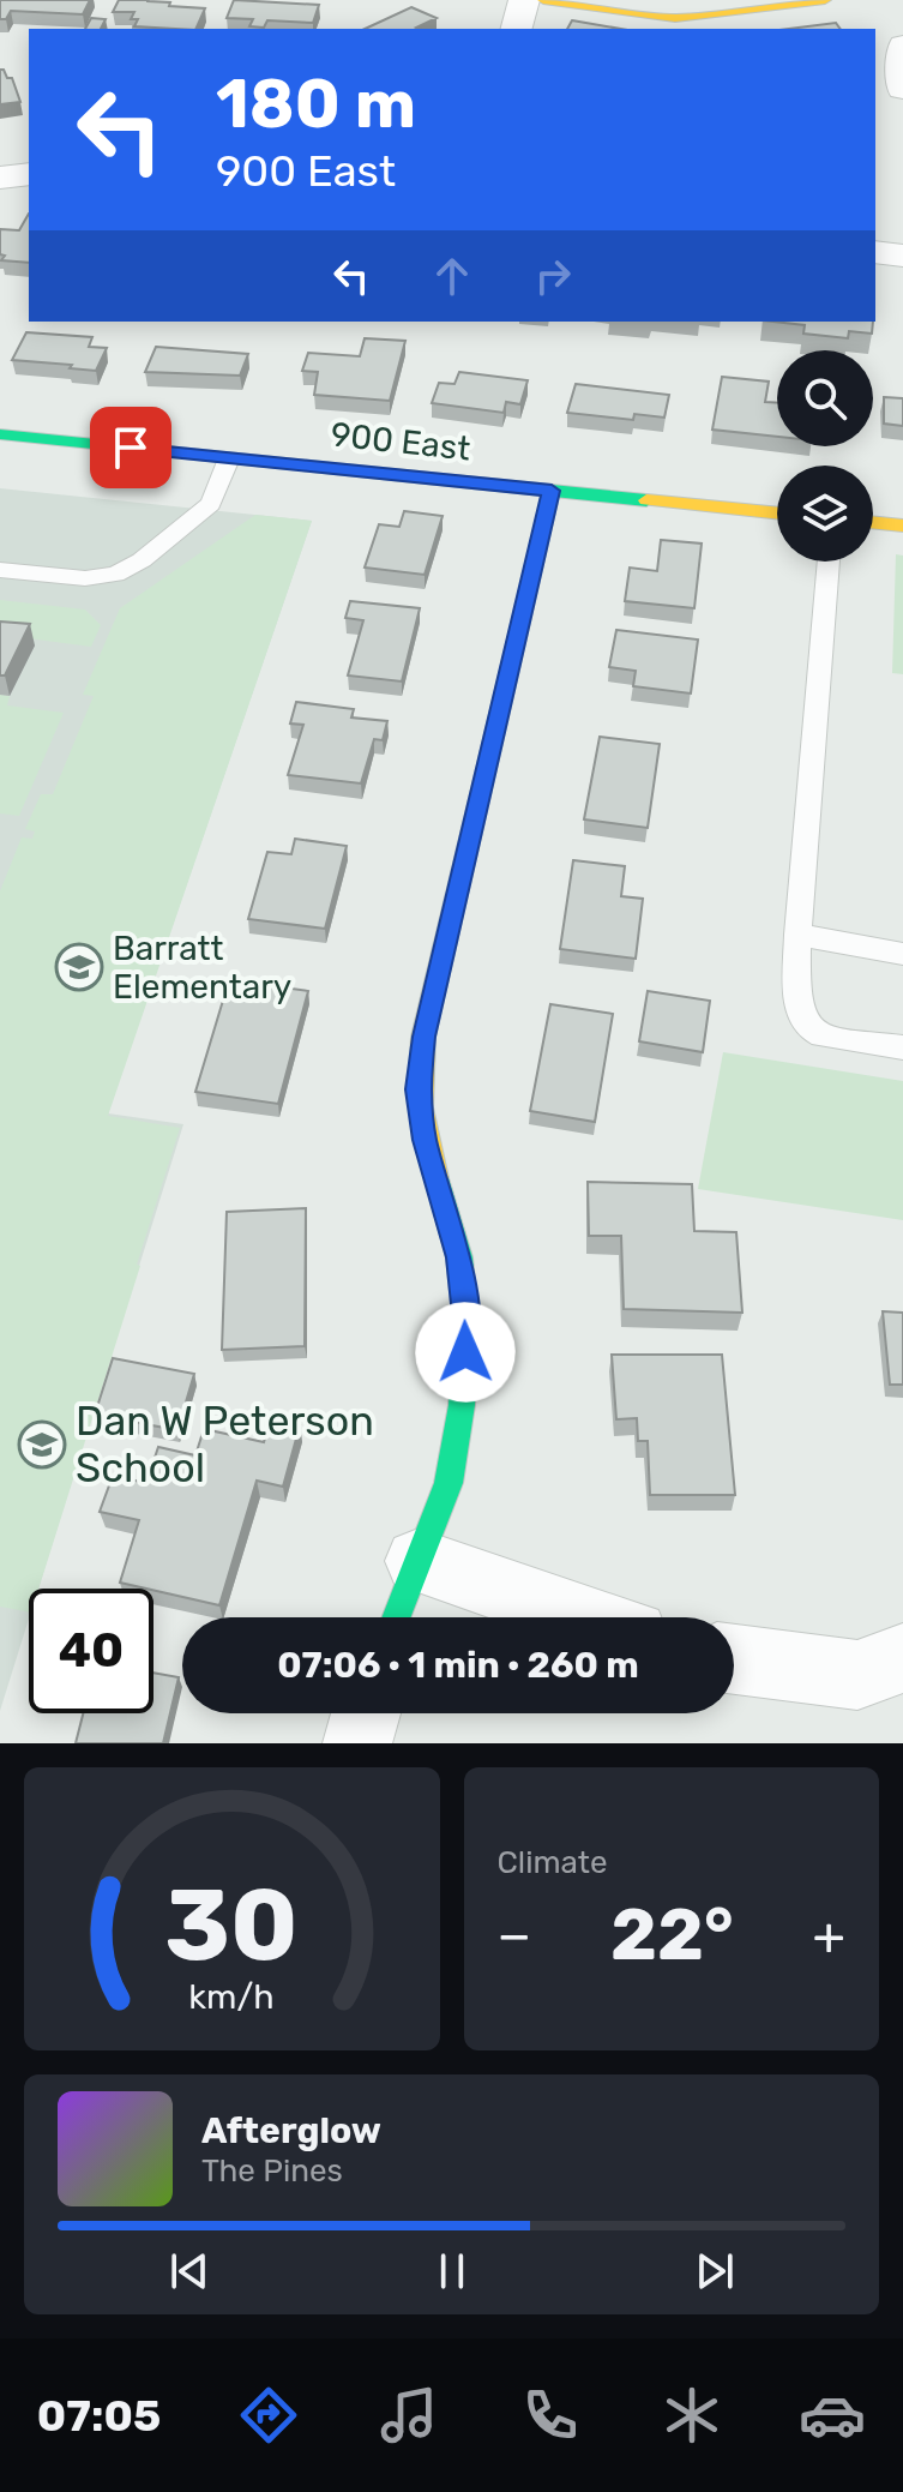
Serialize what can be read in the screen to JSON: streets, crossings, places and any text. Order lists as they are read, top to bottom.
{
  "streets": {
    "street": ["900 East"]
  },
  "places": {
    "school or university": ["Barratt Elementary", "Dan W Peterson School"]
  },
  "page": {
    "turn": ["180 m", "900 East"],
    "limit": "40",
    "trip": "07:06 · 1 min · 260 m",
    "tile": "Climate",
    "heat": ["−", "22°", "+"],
    "song": ["Afterglow", "The Pines"],
    "tabs": "07:05",
    "gauge": ["30", "km/h"]
  }
}
